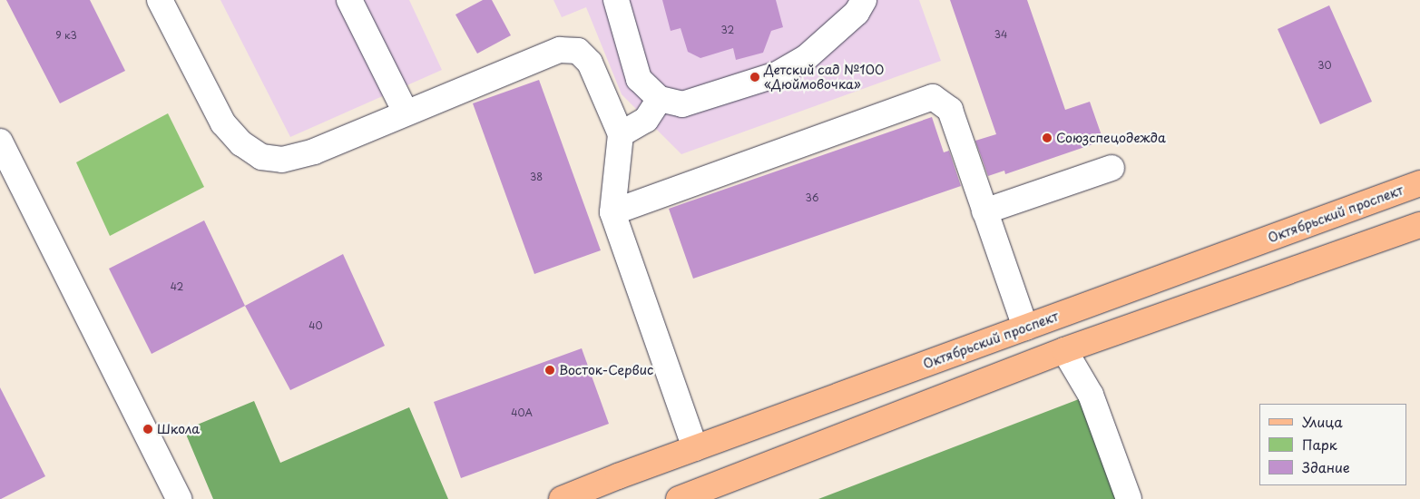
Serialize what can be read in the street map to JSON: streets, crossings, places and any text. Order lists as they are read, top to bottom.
{
  "streets": {
    "main road": ["Октябрьский проспект"]
  },
  "places": [
    "Детский сад №100 «Дюймовочка»",
    "Союзспецодежда",
    "Восток-Сервис",
    "Школа"
  ],
  "house_numbers": [
    "32",
    "34",
    "9 к3",
    "30",
    "38",
    "36",
    "42",
    "40",
    "40А"
  ],
  "legend": ["Улица", "Парк", "Здание"]
}
